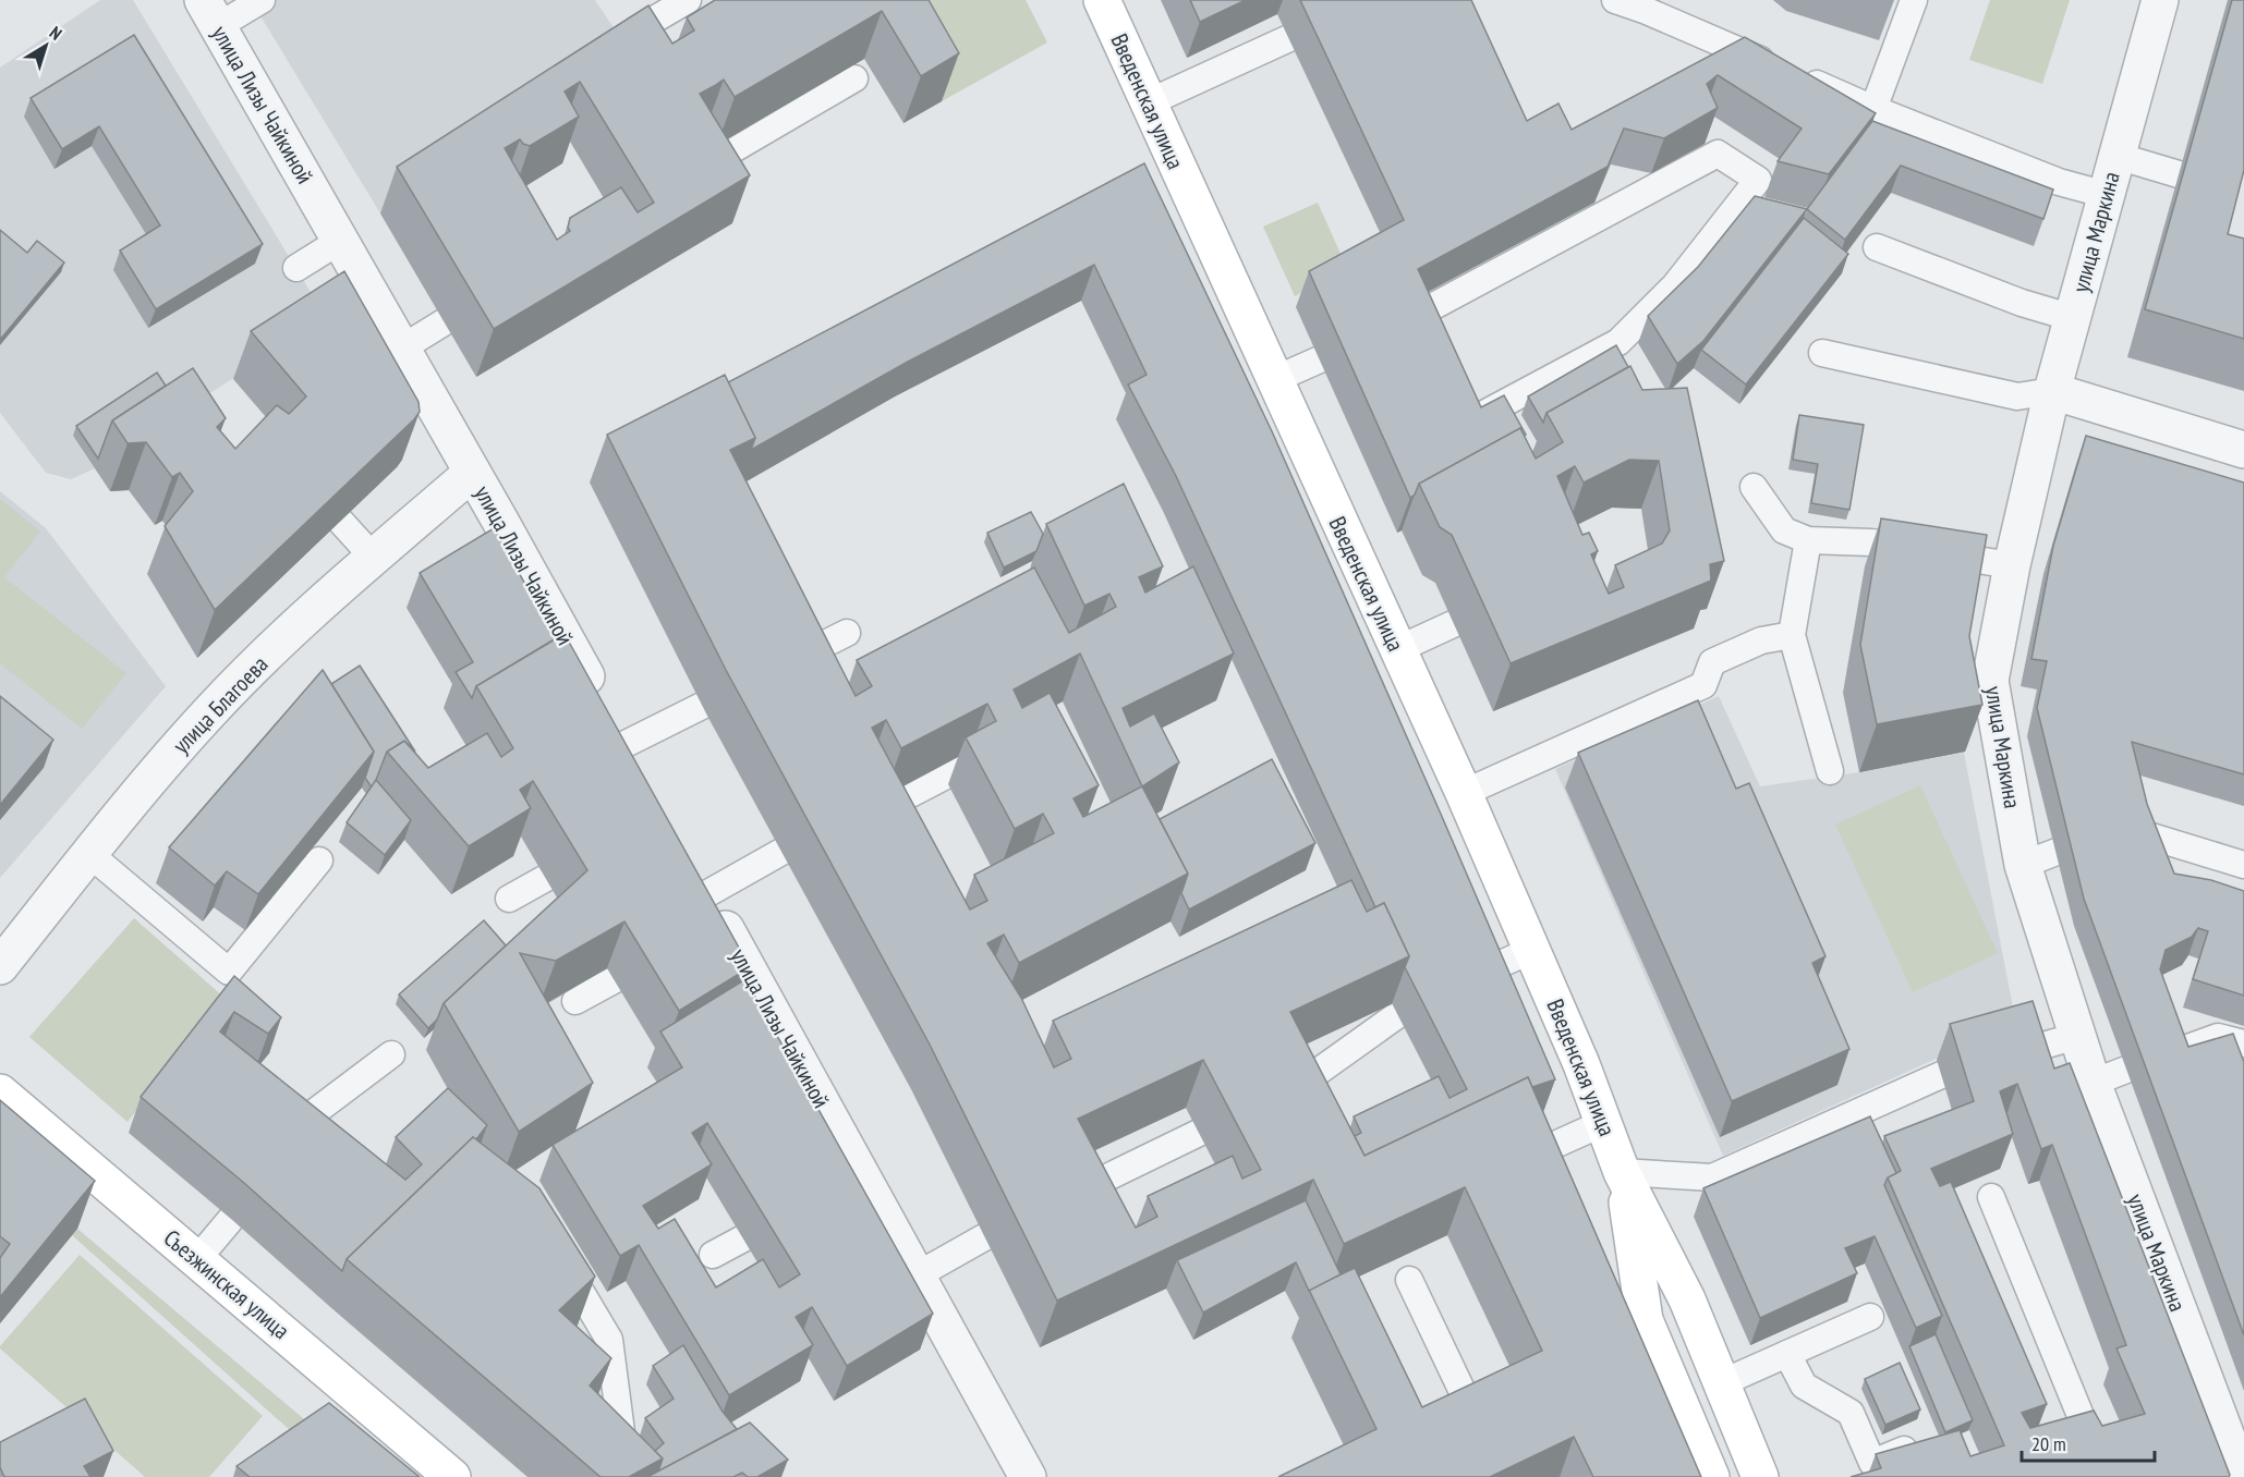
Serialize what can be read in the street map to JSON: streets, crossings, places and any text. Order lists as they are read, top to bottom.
{
  "streets": {
    "street": [
      "Введенская улица",
      "улица Лизы Чайкиной",
      "улица Маркина",
      "улица Благоева",
      "Съезжинская улица"
    ]
  },
  "crossings": [
    ["улица Лизы Чайкиной", "улица Благоева"]
  ],
  "scale_bar": "20 m",
  "north": "top right"
}
